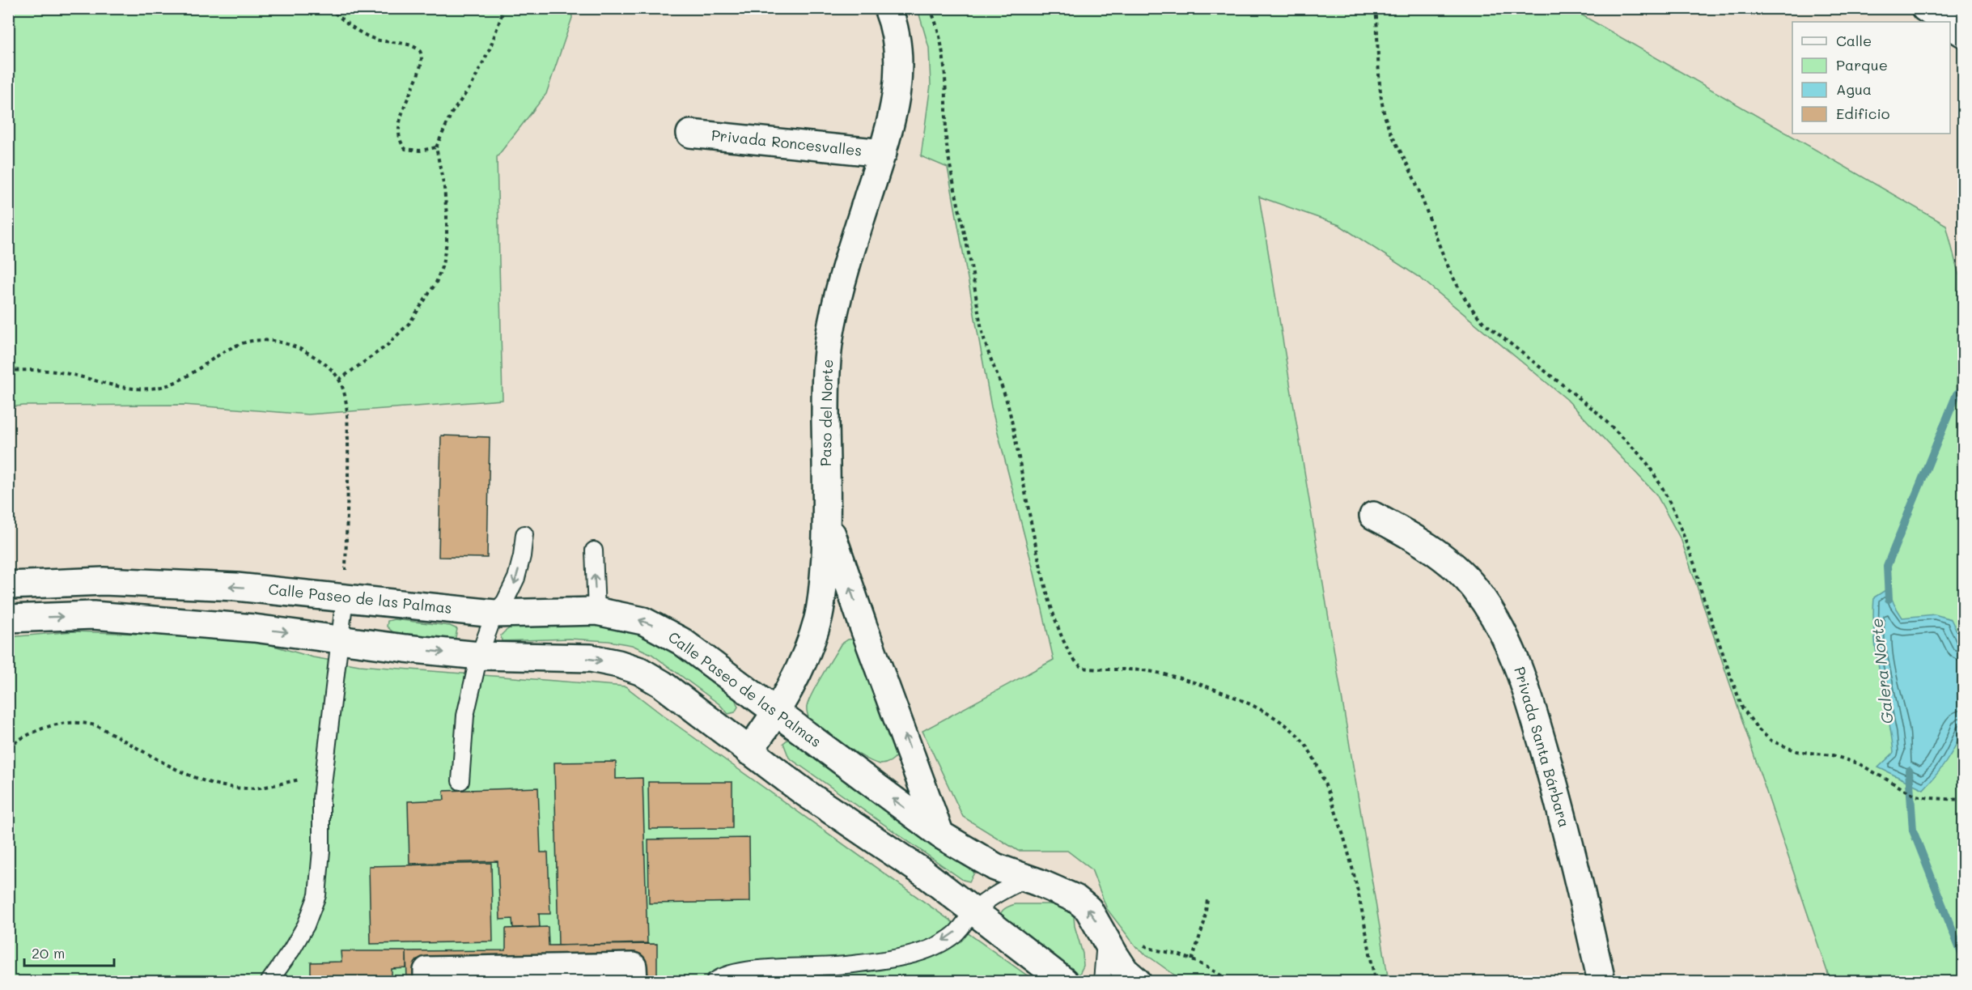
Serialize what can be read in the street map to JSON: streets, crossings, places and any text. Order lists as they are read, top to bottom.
{
  "streets": {
    "street": [
      "Privada Roncesvalles",
      "Paso del Norte",
      "Calle Paseo de las Palmas",
      "Privada Santa Bárbara"
    ]
  },
  "crossings": [
    ["Privada Roncesvalles", "Paso del Norte"],
    ["Paso del Norte", "Calle Paseo de las Palmas"]
  ],
  "water": ["Galera Norte"],
  "legend": [
    "Calle",
    "Parque",
    "Agua",
    "Edificio"
  ],
  "scale_bar": "20 m"
}
